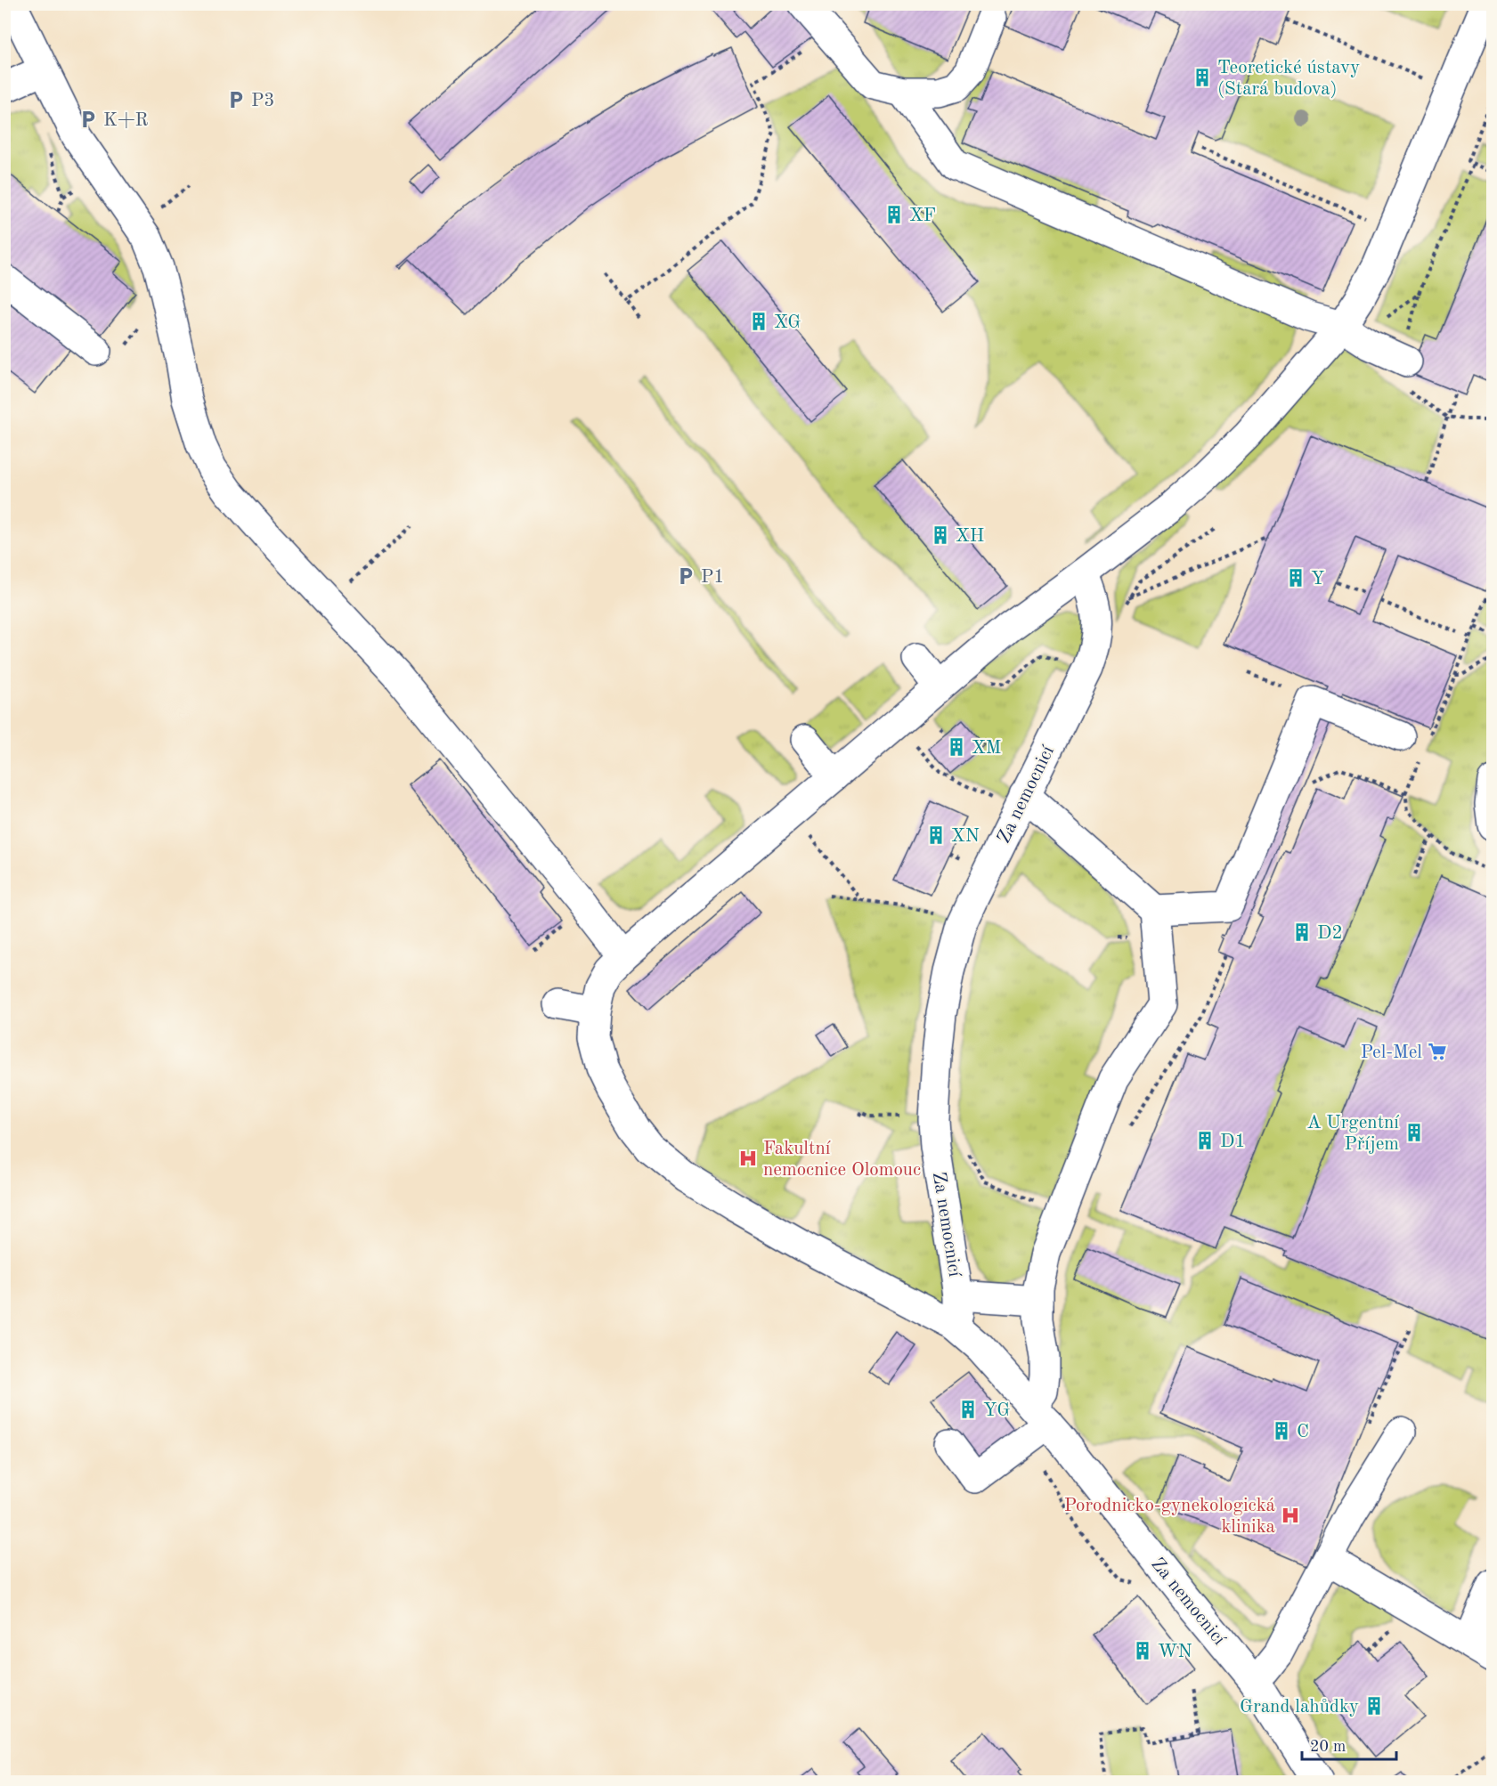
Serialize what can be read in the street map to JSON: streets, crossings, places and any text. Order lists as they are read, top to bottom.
{
  "streets": {
    "street": ["Za nemocnicí"]
  },
  "places": {
    "building": [
      "Teoretické ústavy (Stará budova)",
      "XF",
      "XG",
      "XH",
      "Y",
      "XM",
      "XN",
      "D2",
      "A Urgentní Příjem",
      "D1",
      "YG",
      "C",
      "WN",
      "Grand lahůdky"
    ],
    "parking": ["P3", "K+R", "P1"],
    "supermarket": ["Pel-Mel"],
    "hospital": ["Fakultní nemocnice Olomouc", "Porodnicko-gynekologická klinika"]
  },
  "scale_bar": "20 m"
}
